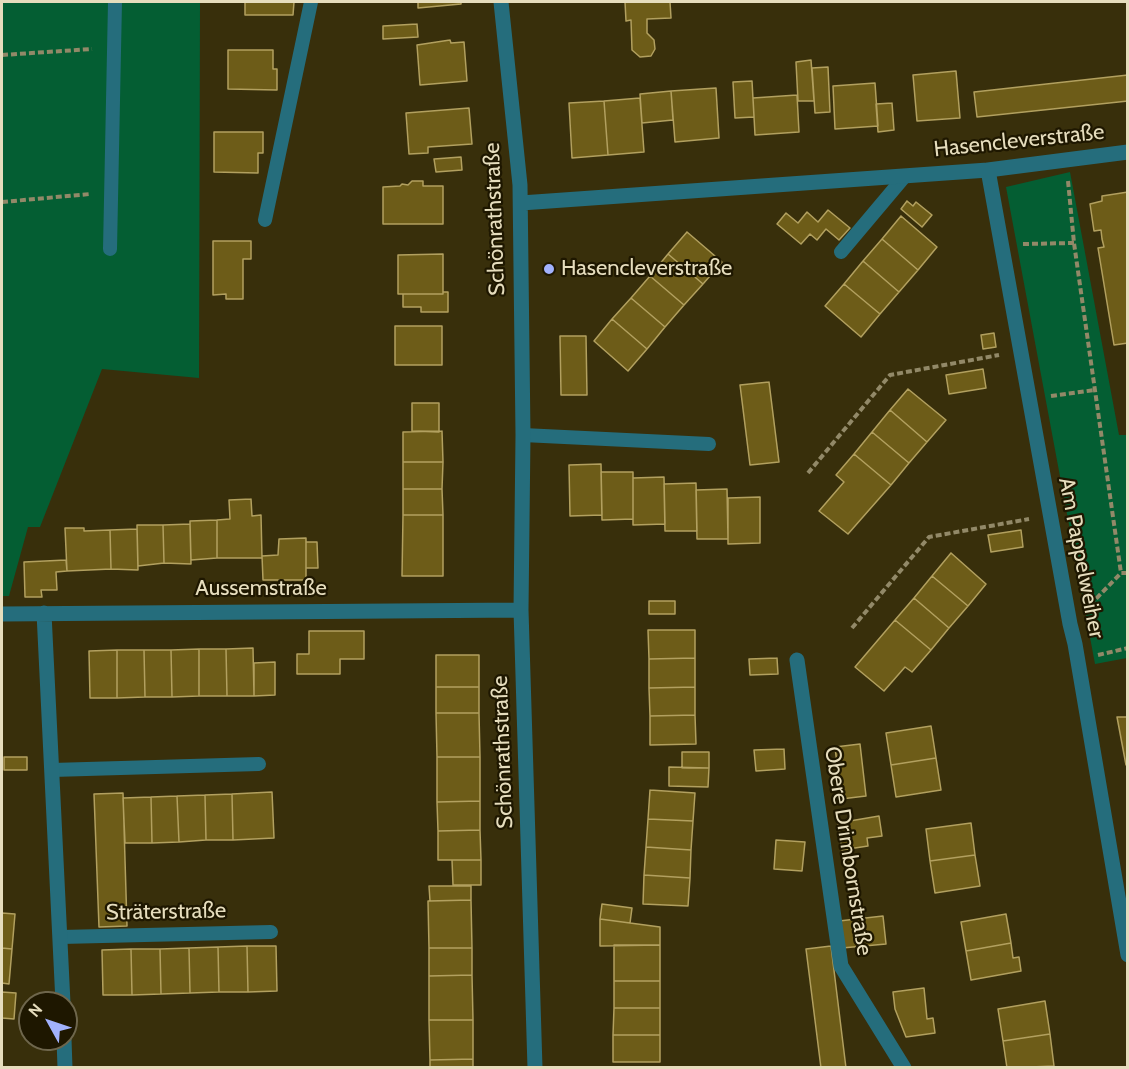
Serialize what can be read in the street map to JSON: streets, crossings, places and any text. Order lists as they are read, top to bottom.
{
  "streets": {
    "street": [
      "Hasencleverstraße",
      "Schönrathstraße",
      "Am Pappelweiher",
      "Aussemstraße",
      "Obere Drimbornstraße"
    ],
    "lane": ["Sträterstraße"]
  },
  "crossings": [
    ["Hasencleverstraße", "Schönrathstraße"],
    ["Hasencleverstraße", "Am Pappelweiher"],
    ["Schönrathstraße", "Aussemstraße"]
  ],
  "places": ["Hasencleverstraße"],
  "north": "top left"
}
